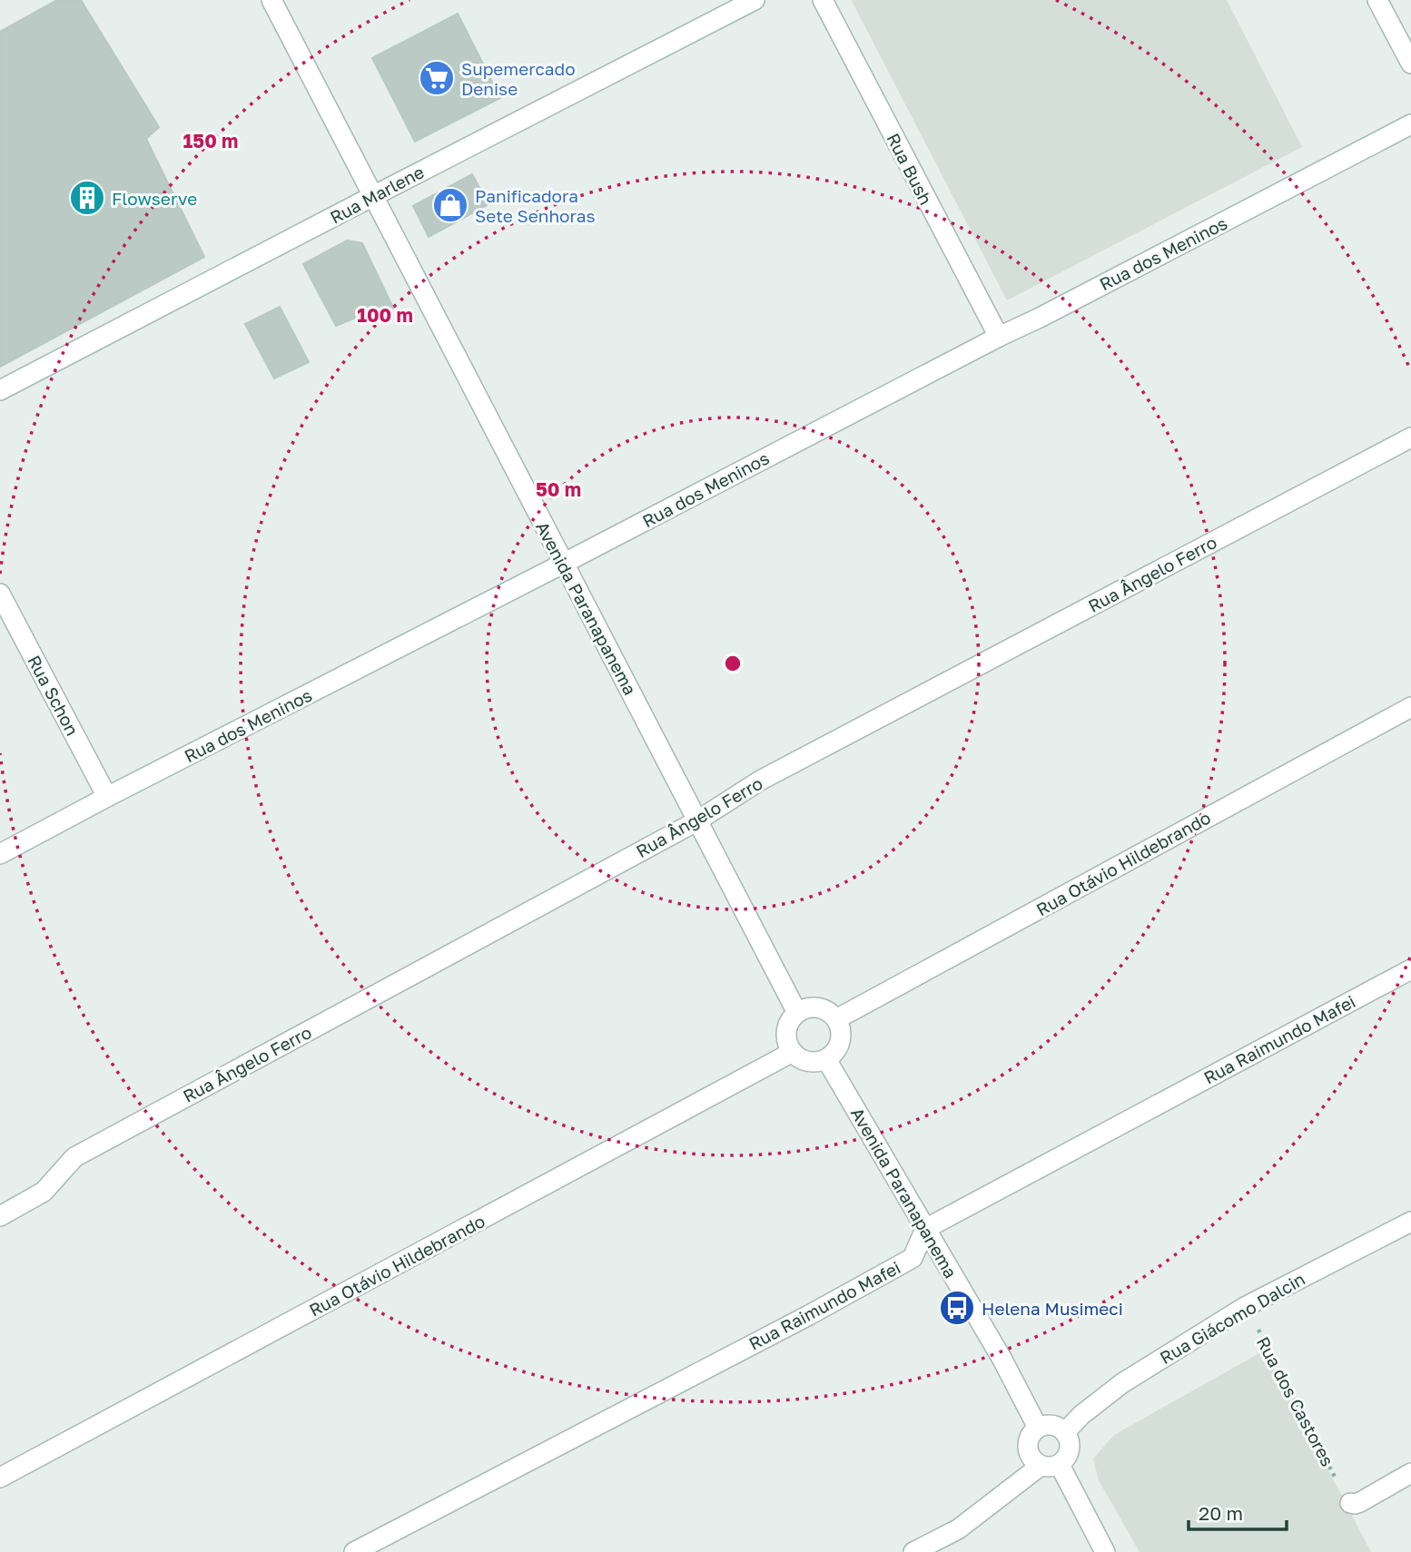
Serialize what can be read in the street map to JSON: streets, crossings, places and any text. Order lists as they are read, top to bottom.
{
  "streets": {
    "street": [
      "Rua Bush",
      "Rua Marlene",
      "Rua dos Meninos",
      "Rua Ângelo Ferro",
      "Avenida Paranapanema",
      "Rua Schon",
      "Rua Otávio Hildebrando",
      "Rua Raimundo Mafei",
      "Rua Giácomo Dalcin"
    ],
    "path": ["Rua dos Castores"]
  },
  "crossings": [
    ["Rua Bush", "Rua dos Meninos"],
    ["Rua Marlene", "Avenida Paranapanema"],
    ["Rua dos Meninos", "Avenida Paranapanema"],
    ["Rua dos Meninos", "Rua Schon"],
    ["Rua Ângelo Ferro", "Avenida Paranapanema"],
    ["Avenida Paranapanema", "Rua Otávio Hildebrando"],
    ["Avenida Paranapanema", "Rua Raimundo Mafei"],
    ["Avenida Paranapanema", "Rua Giácomo Dalcin"],
    ["Rua Giácomo Dalcin", "Rua dos Castores"]
  ],
  "places": {
    "supermarket": ["Supemercado Denise"],
    "building": ["Flowserve"],
    "shop": ["Panificadora Sete Senhoras"],
    "bus stop": ["Helena Musimeci"]
  },
  "scale_bar": "20 m",
  "rings": ["150 m", "100 m", "50 m"]
}
